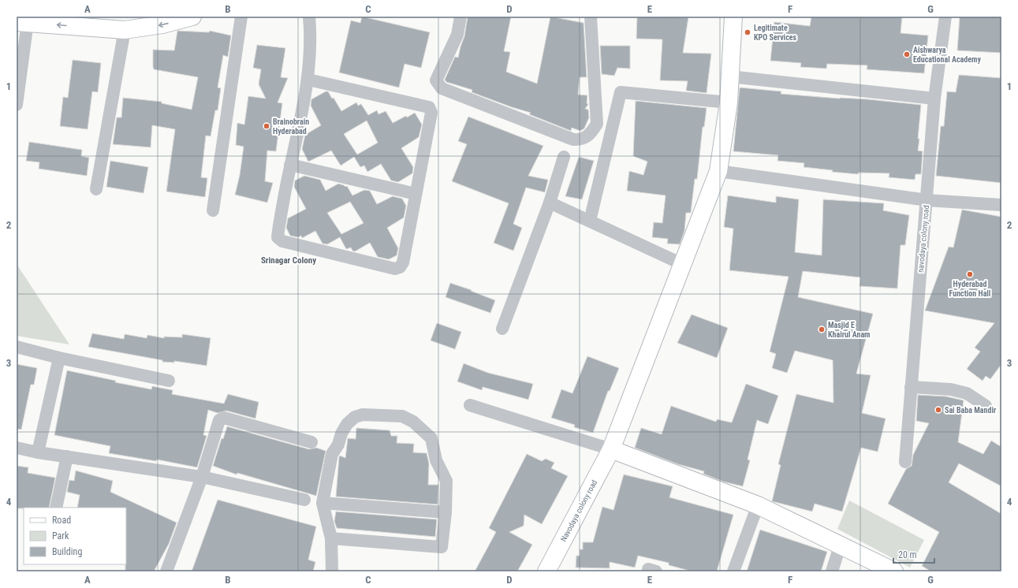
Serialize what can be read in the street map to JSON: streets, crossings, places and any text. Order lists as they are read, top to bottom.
{
  "streets": {
    "street": ["navodaya colony road", "Navodaya colony road"]
  },
  "districts": ["Srinagar Colony"],
  "places": [
    "Legitimate KPO Services",
    "Aishwarya Educational Academy",
    "Brainobrain Hyderabad",
    "Hyderabad Function Hall",
    "Masjid E Khairul Anam",
    "Sai Baba Mandir"
  ],
  "legend": ["Road", "Park", "Building"],
  "scale_bar": "20 m",
  "grid": {
    "columns": [
      "A",
      "B",
      "C",
      "D",
      "E",
      "F",
      "G"
    ],
    "rows": [
      "1",
      "2",
      "3",
      "4"
    ]
  }
}
